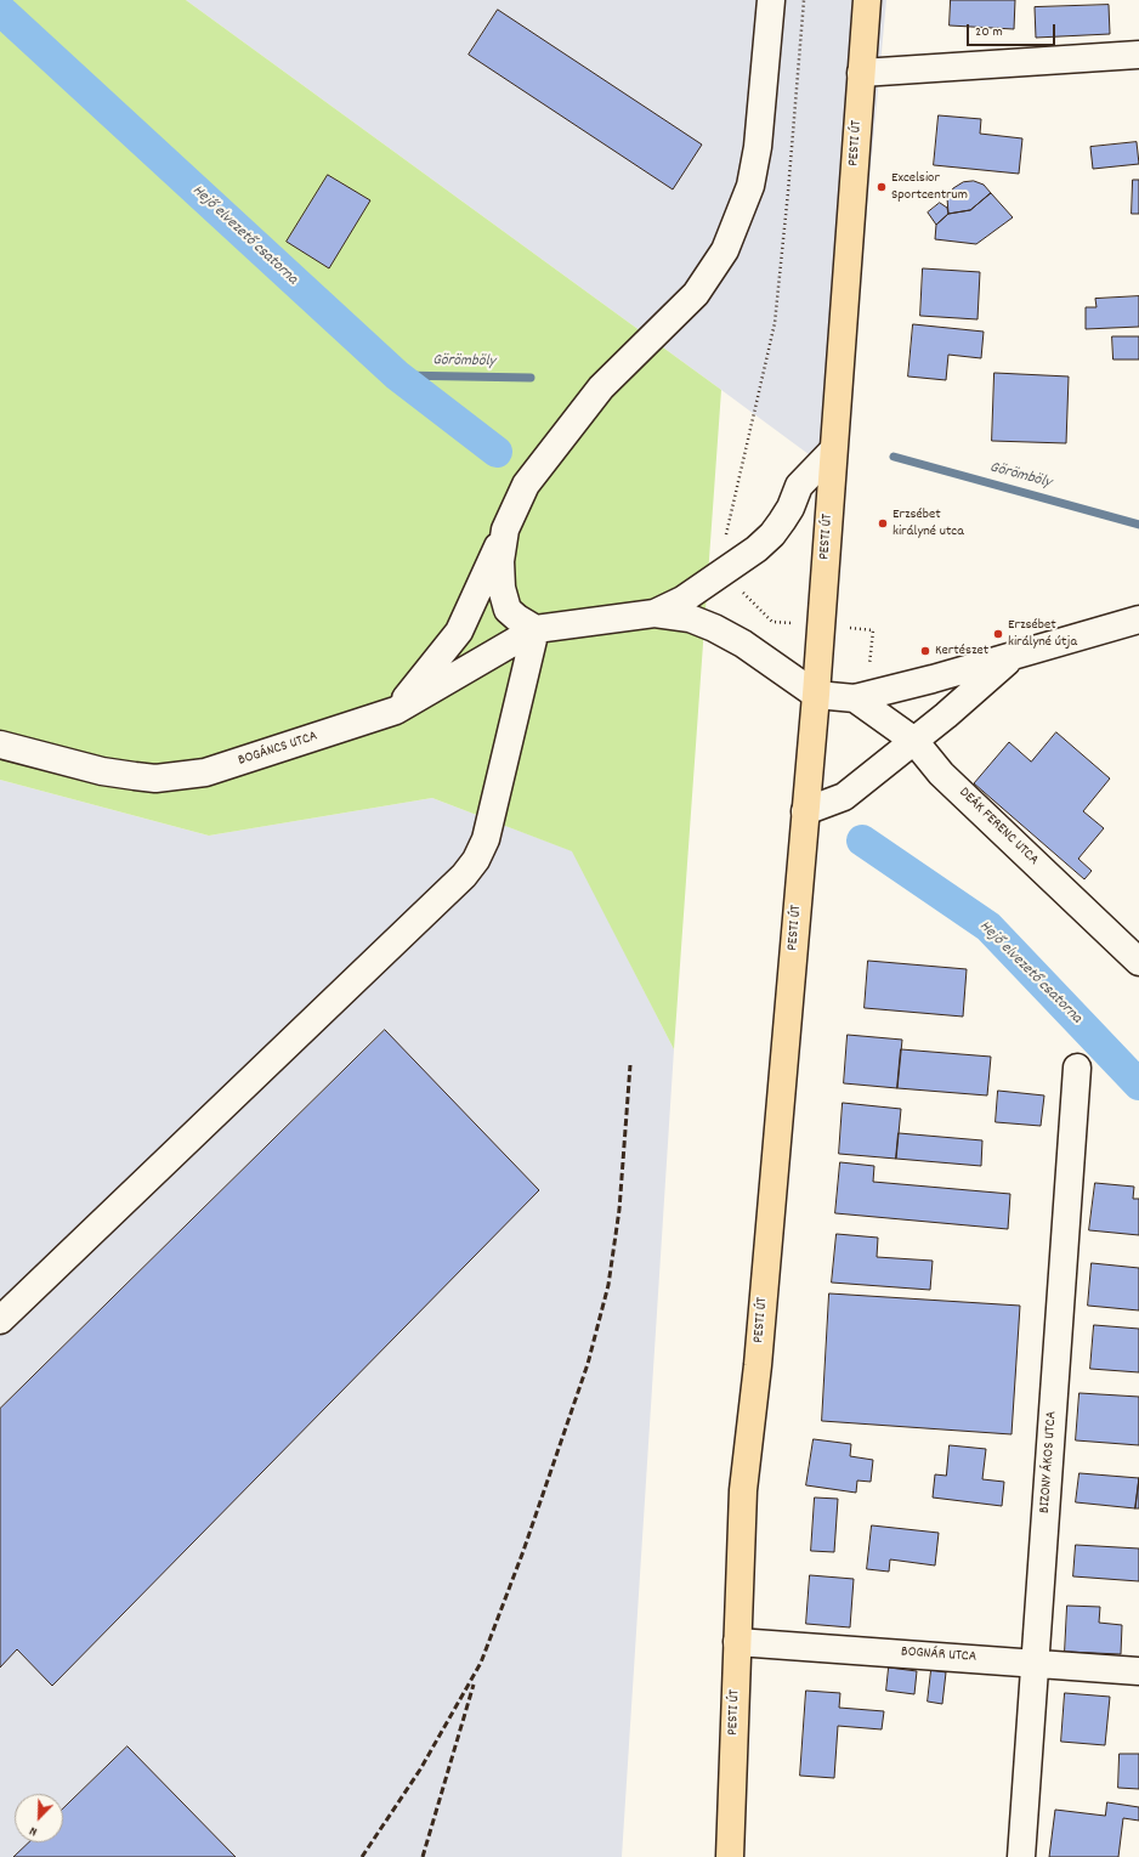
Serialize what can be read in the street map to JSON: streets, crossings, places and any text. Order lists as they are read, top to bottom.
{
  "streets": {
    "main road": ["PESTI ÚT"],
    "street": [
      "BOGÁNCS UTCA",
      "DEÁK FERENC UTCA",
      "BIZONY ÁKOS UTCA",
      "BOGNÁR UTCA"
    ]
  },
  "crossings": [
    ["PESTI ÚT", "BOGNÁR UTCA"],
    ["BIZONY ÁKOS UTCA", "BOGNÁR UTCA"]
  ],
  "water": ["Hejő elvezető csatorna", "Görömböly"],
  "places": [
    "Excelsior Sportcentrum",
    "Erzsébet királyné utca",
    "Erzsébet királyné útja",
    "Kertészet"
  ],
  "scale_bar": "20 m",
  "north": "bottom left"
}
